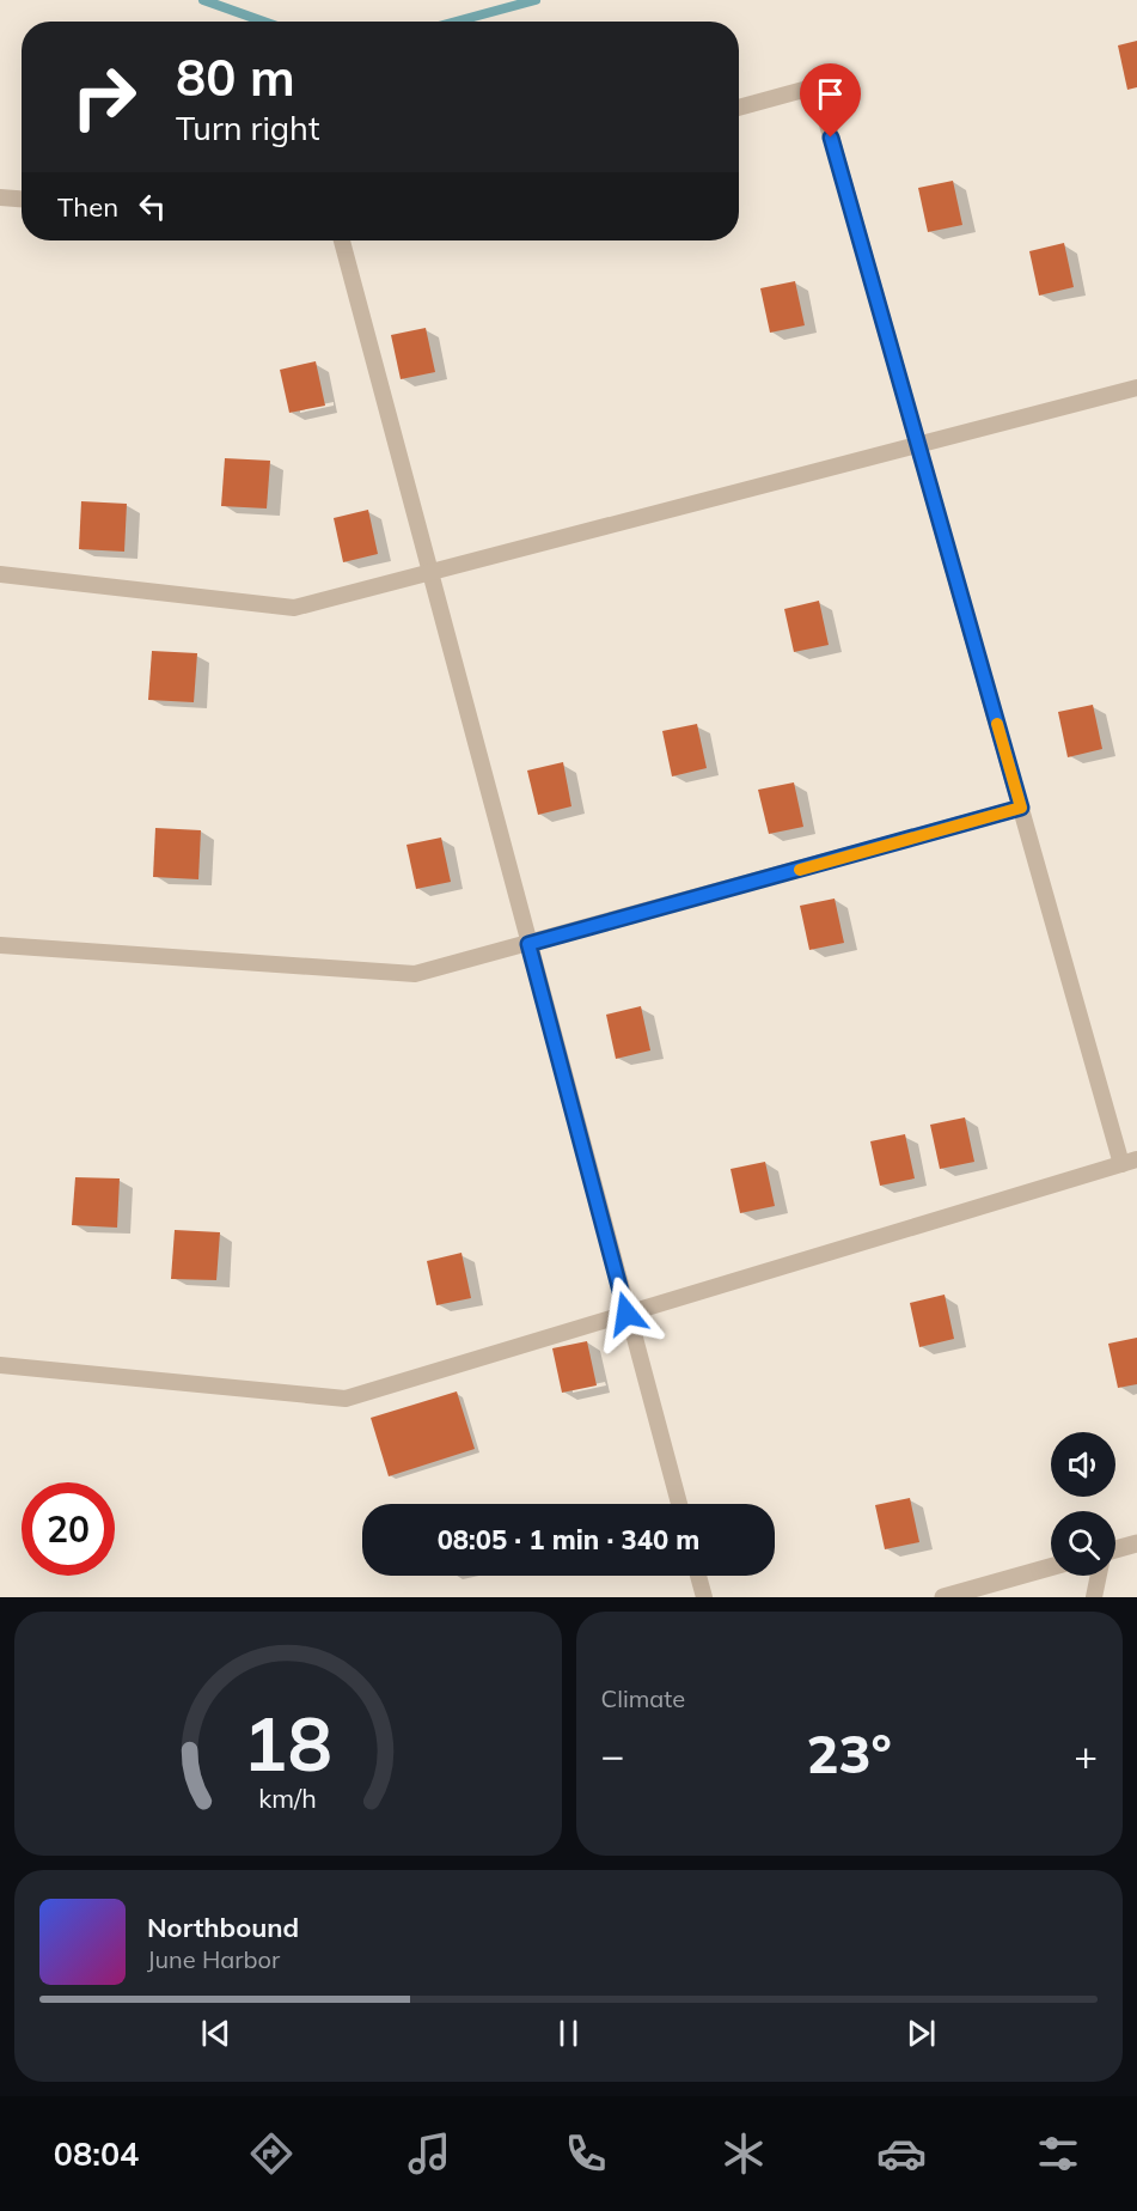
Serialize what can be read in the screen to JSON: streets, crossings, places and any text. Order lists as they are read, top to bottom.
{
  "page": {
    "turn": ["80 m", "Turn right"],
    "then": "Then",
    "limit": "20",
    "trip": "08:05 · 1 min · 340 m",
    "tile": "Climate",
    "heat": ["−", "23°", "+"],
    "song": ["Northbound", "June Harbor"],
    "tabs": "08:04",
    "gauge": ["18", "km/h"]
  }
}
